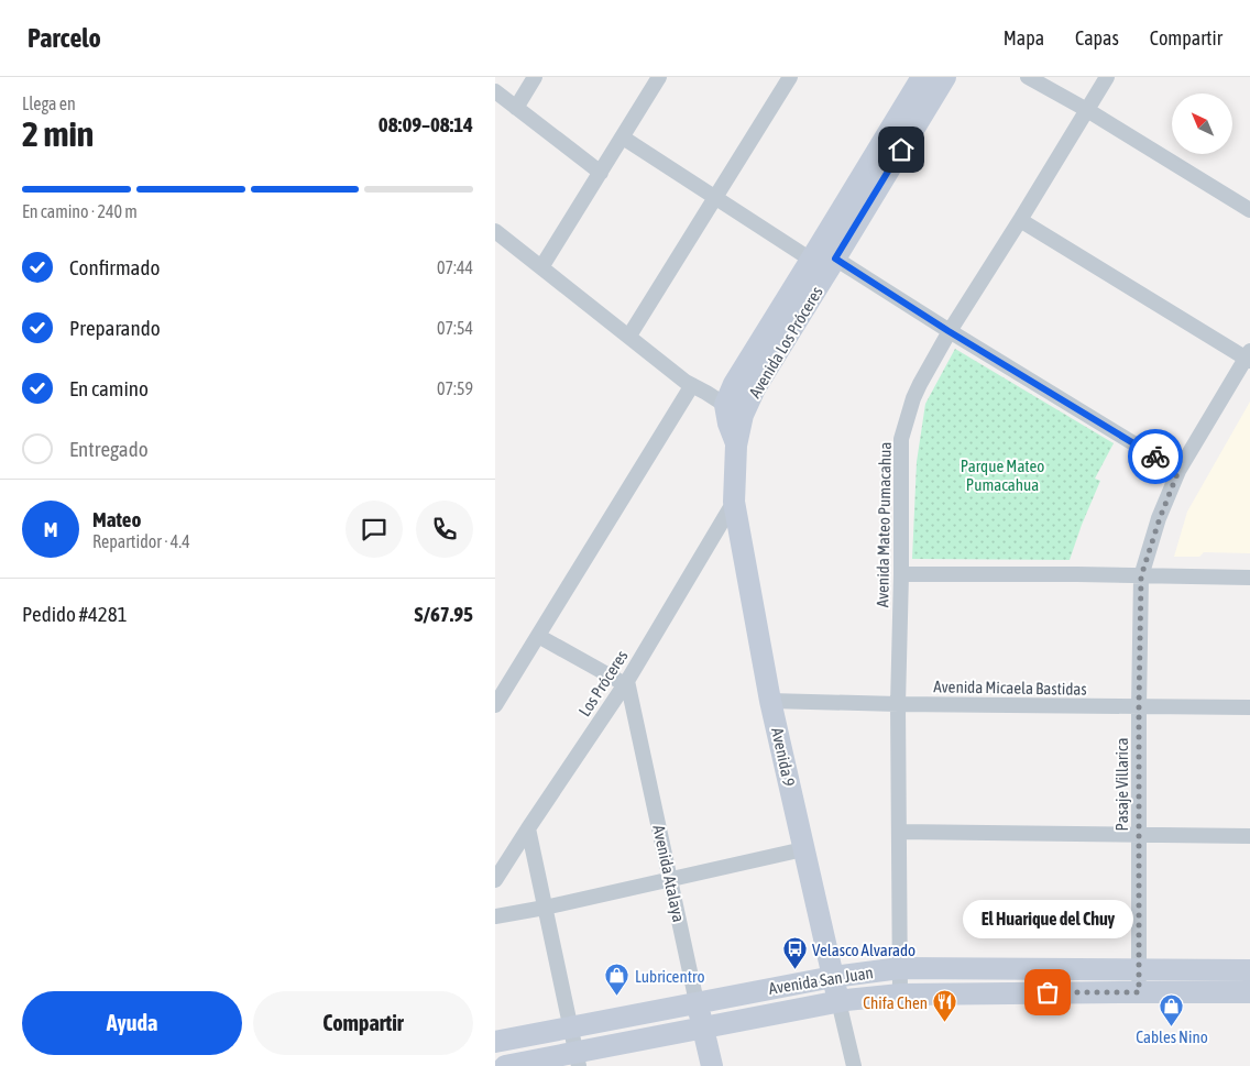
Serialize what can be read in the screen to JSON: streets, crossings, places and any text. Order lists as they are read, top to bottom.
{
  "streets": {
    "main road": [
      "Avenida Los Próceres",
      "Avenida 9",
      "Avenida Atalaya",
      "Avenida San Juan"
    ],
    "street": [
      "Avenida Mateo Pumacahua",
      "Los Próceres",
      "Avenida Micaela Bastidas",
      "Pasaje Villarica"
    ]
  },
  "crossings": [
    ["Avenida Los Próceres", "Avenida 9"],
    ["Avenida Mateo Pumacahua", "Avenida Micaela Bastidas"],
    ["Avenida Mateo Pumacahua", "Avenida San Juan"],
    ["Los Próceres", "Avenida 9"],
    ["Los Próceres", "Avenida Atalaya"],
    ["Avenida Micaela Bastidas", "Avenida 9"],
    ["Avenida Micaela Bastidas", "Pasaje Villarica"],
    ["Avenida 9", "Avenida San Juan"],
    ["Pasaje Villarica", "Avenida San Juan"],
    ["Avenida Atalaya", "Avenida San Juan"]
  ],
  "parks": ["Parque Mateo Pumacahua"],
  "places": {
    "bus stop": ["Velasco Alvarado"],
    "other": ["El Huarique del Chuy"],
    "shop": ["Lubricentro", "Cables Nino"],
    "restaurant": ["Chifa Chen"]
  },
  "north": "top left",
  "page": {
    "header": "Parcelo",
    "nav": ["Mapa", "Capas", "Compartir"],
    "heading": ["2 min", "Llega en", "08:09–08:14"],
    "panel": [
      "Mateo",
      "Repartidor · 4.4",
      "Pedido #4281",
      "S/67.95"
    ],
    "bar": "En camino · 240 m",
    "list": [
      ["Confirmado", "07:44"],
      ["Preparando", "07:54"],
      ["En camino", "07:59"],
      "Entregado"
    ],
    "round": "M",
    "bubble": "El Huarique del Chuy",
    "buttons": ["Ayuda", "Compartir"]
  }
}
